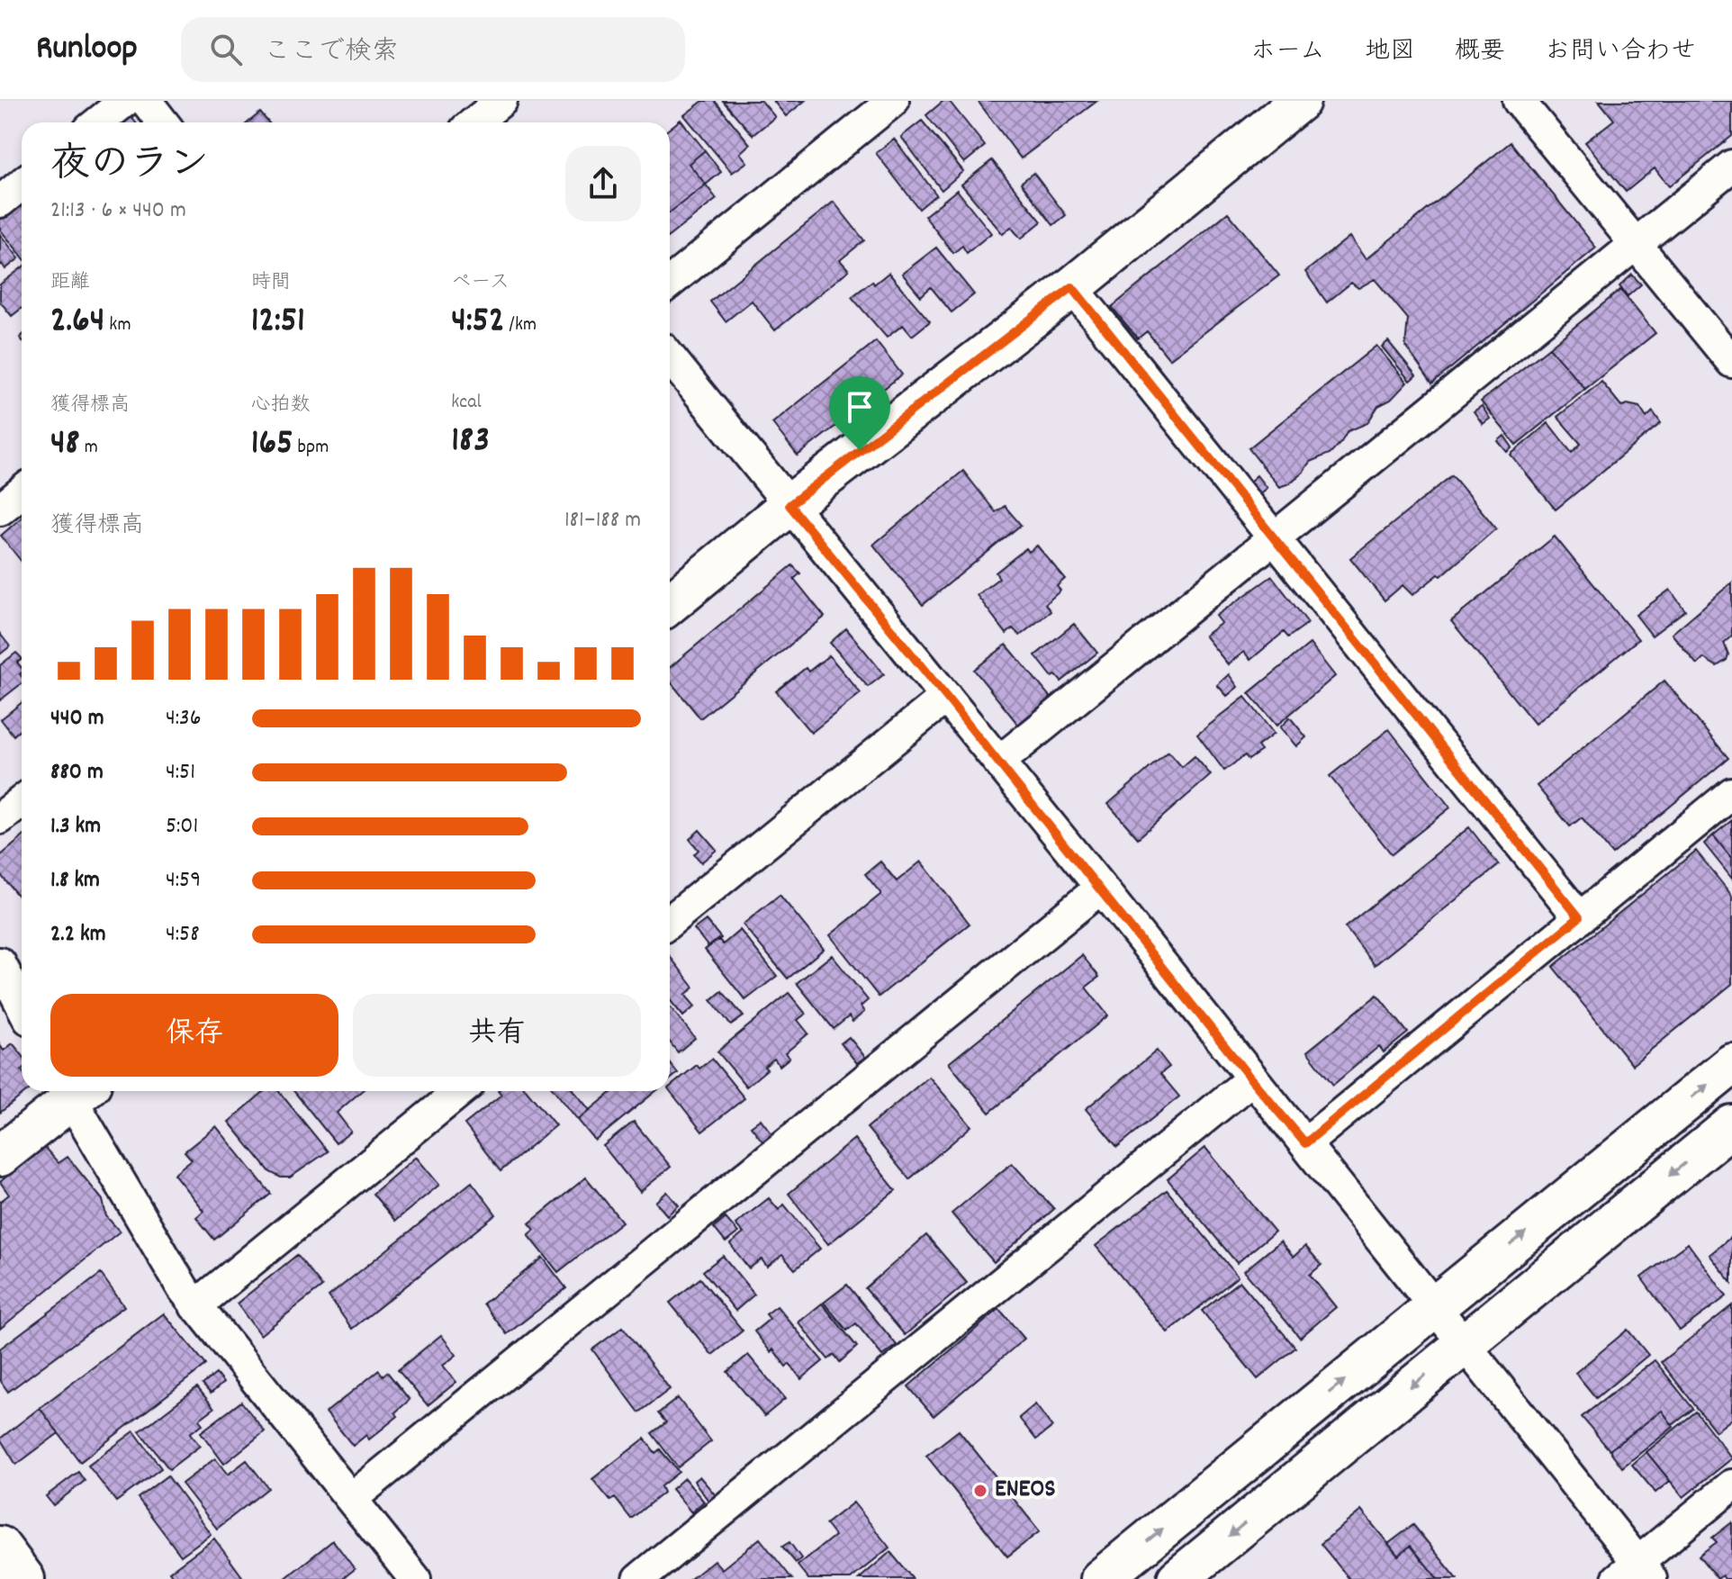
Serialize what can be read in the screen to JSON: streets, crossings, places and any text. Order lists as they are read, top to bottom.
{
  "places": ["ENEOS"],
  "page": {
    "header": "Runloop",
    "search": "ここで検索",
    "nav": [
      "ホーム",
      "地図",
      "概要",
      "お問い合わせ"
    ],
    "heading": ["夜のラン", "21:13 · 6 × 440 m"],
    "stats": [
      ["距離", "2.64 km"],
      ["時間", "12:51"],
      ["ペース", "4:52 /km"],
      ["獲得標高", "48 m"],
      ["心拍数", "165 bpm"],
      ["kcal", "183"]
    ],
    "chart": ["獲得標高", "181–188 m"],
    "list": [
      {
        "name": "440 m",
        "note": "4:36"
      },
      {
        "name": "880 m",
        "note": "4:51"
      },
      {
        "name": "1.3 km",
        "note": "5:01"
      },
      {
        "name": "1.8 km",
        "note": "4:59"
      },
      {
        "name": "2.2 km",
        "note": "4:58"
      }
    ],
    "buttons": ["保存", "共有"]
  }
}
